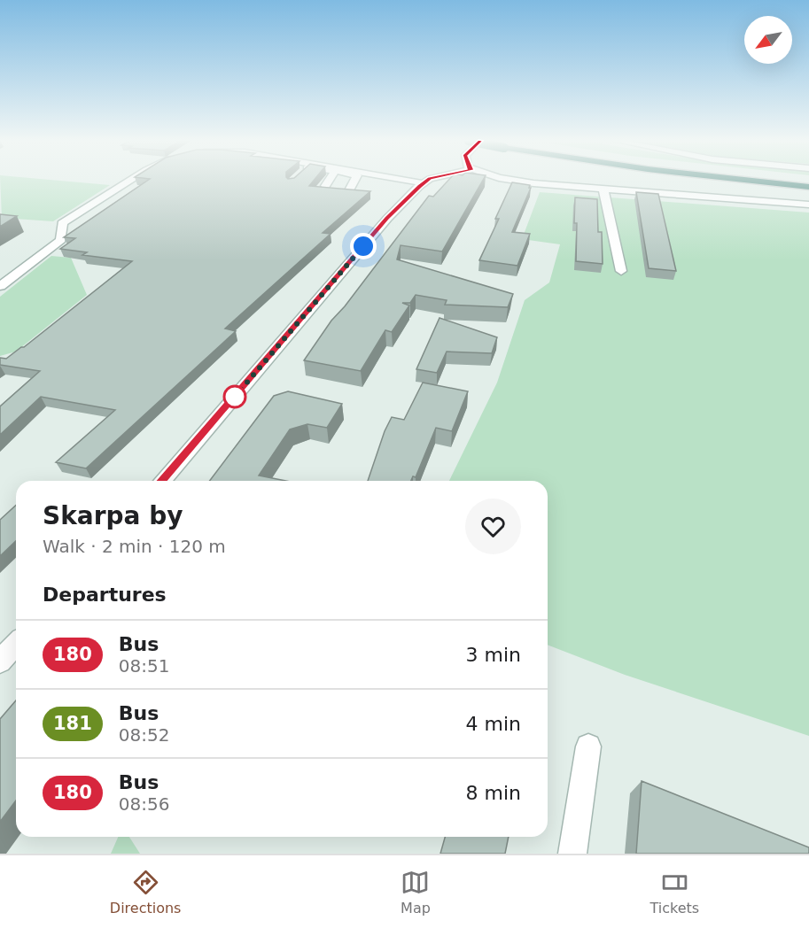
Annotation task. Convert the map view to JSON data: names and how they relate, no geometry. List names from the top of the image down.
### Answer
{
  "lines": ["bus line 180"],
  "north": "bottom left",
  "page": {
    "heading": [
      ["Skarpa by", "Walk · 2 min · 120 m"],
      "Departures"
    ],
    "list": [
      {
        "mark": "180",
        "name": "Bus",
        "note": "08:51",
        "value": "3 min"
      },
      {
        "mark": "181",
        "name": "Bus",
        "note": "08:52",
        "value": "4 min"
      },
      {
        "mark": "180",
        "name": "Bus",
        "note": "08:56",
        "value": "8 min"
      }
    ],
    "tabs": ["Directions", "Map", "Tickets"]
  }
}
